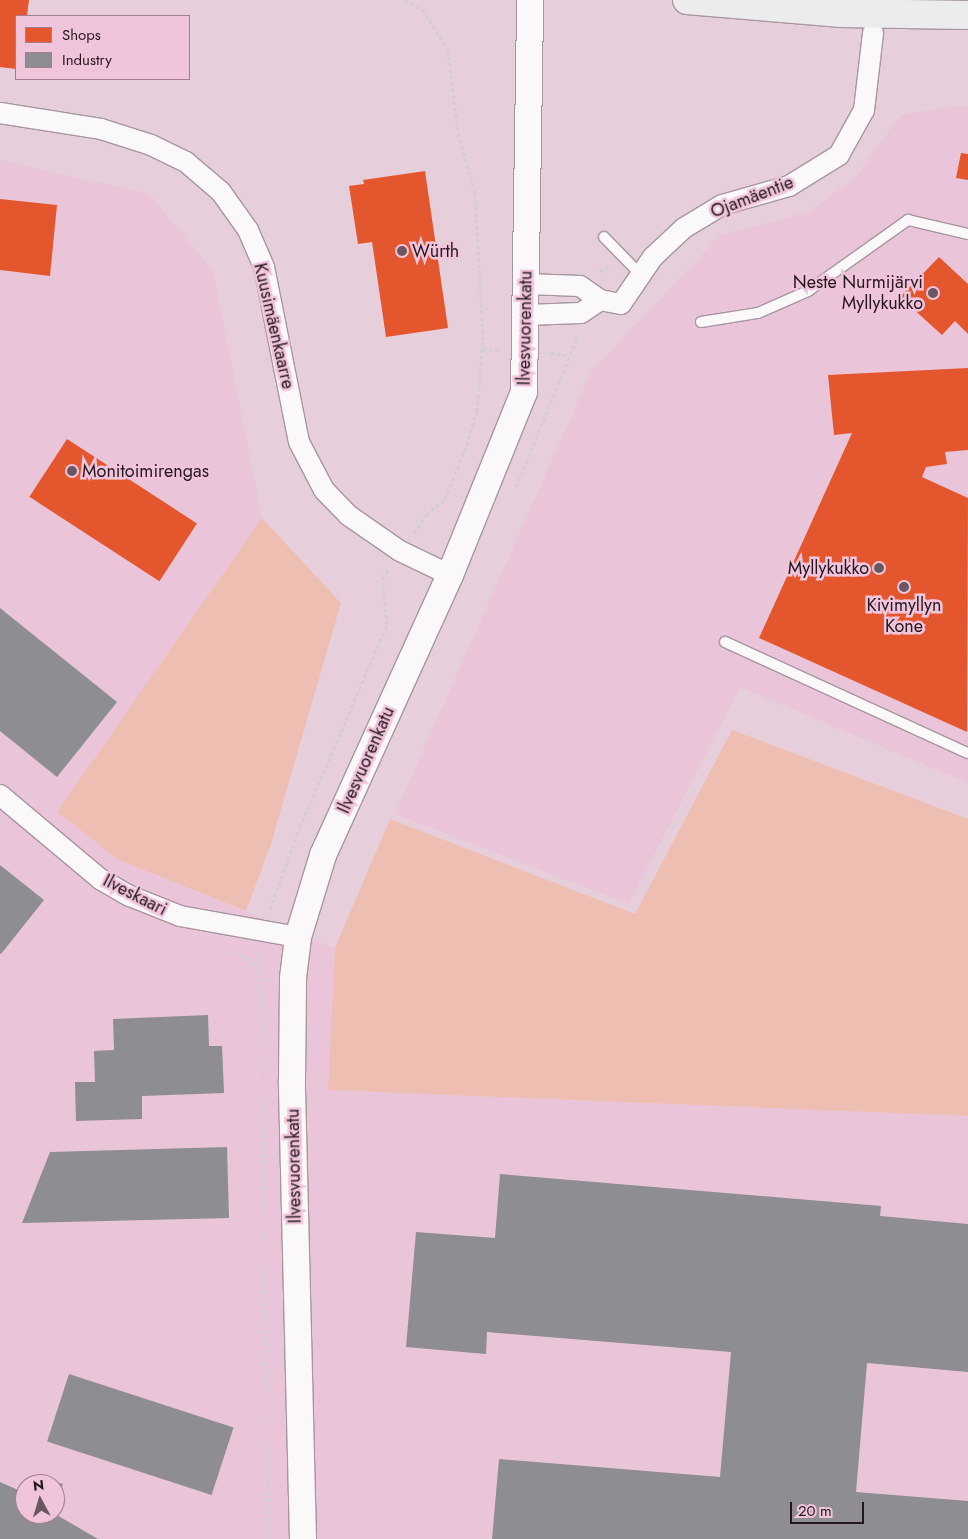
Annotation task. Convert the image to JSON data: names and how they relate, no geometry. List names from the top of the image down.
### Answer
{
  "streets": {
    "street": [
      "Ojamäentie",
      "Kuusimäenkaarre",
      "Ilvesvuorenkatu",
      "Ilveskaari"
    ]
  },
  "crossings": [
    ["Kuusimäenkaarre", "Ilvesvuorenkatu"],
    ["Ilvesvuorenkatu", "Ilveskaari"]
  ],
  "places": [
    "Würth",
    "Neste Nurmijärvi Myllykukko",
    "Monitoimirengas",
    "Myllykukko",
    "Kivimyllyn Kone"
  ],
  "legend": ["Shops", "Industry"],
  "scale_bar": "20 m",
  "north": "top"
}
